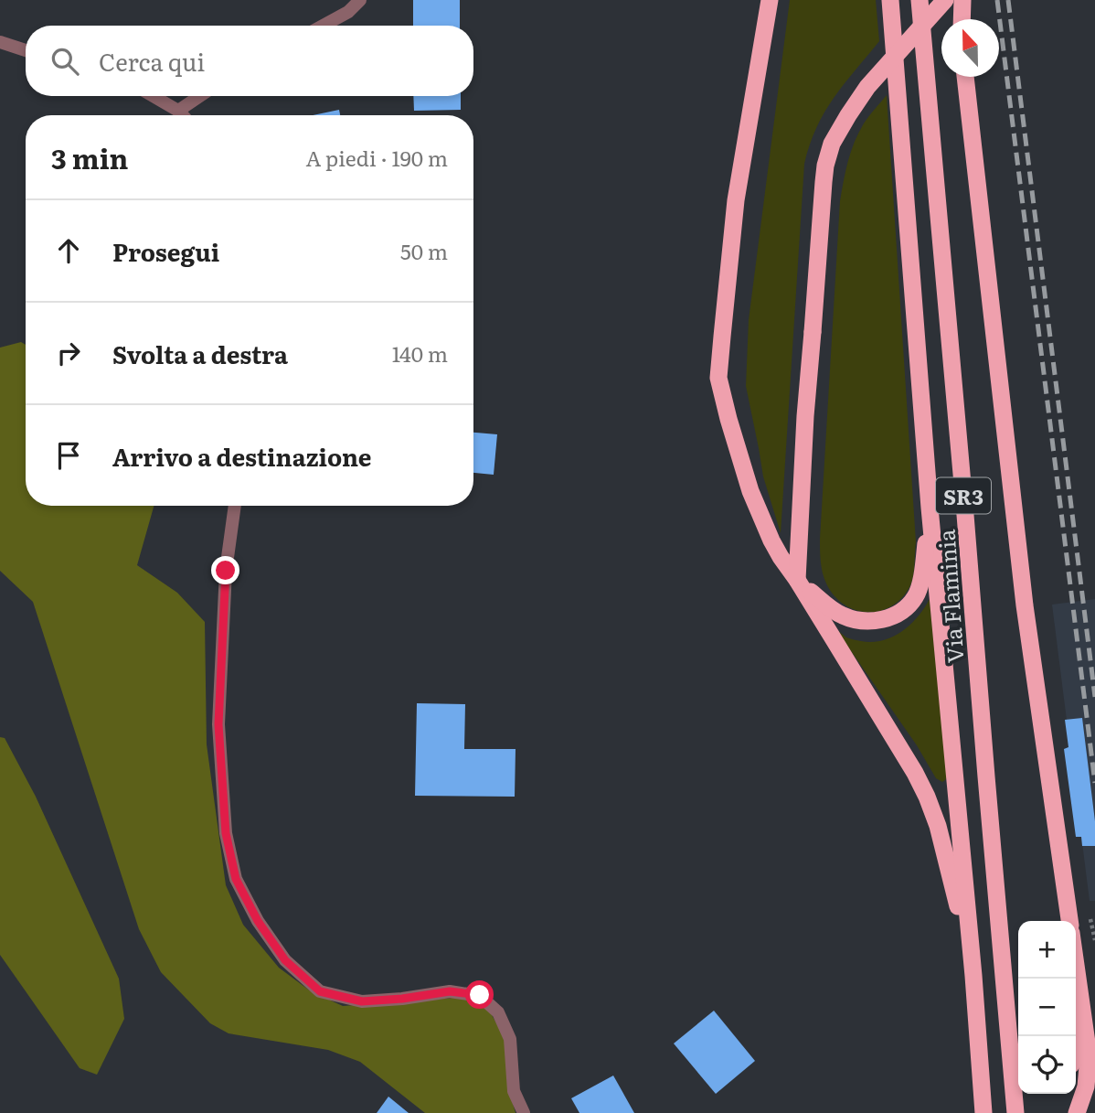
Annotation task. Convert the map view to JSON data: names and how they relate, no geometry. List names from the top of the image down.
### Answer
{
  "streets": {
    "highway": ["SR3", "Via Flaminia"]
  },
  "north": "top",
  "page": {
    "search": "Cerca qui",
    "heading": ["3 min", "A piedi · 190 m"],
    "list": [
      ["Prosegui", "50 m"],
      ["Svolta a destra", "140 m"],
      "Arrivo a destinazione"
    ],
    "map_buttons": ["+", "−"]
  }
}
